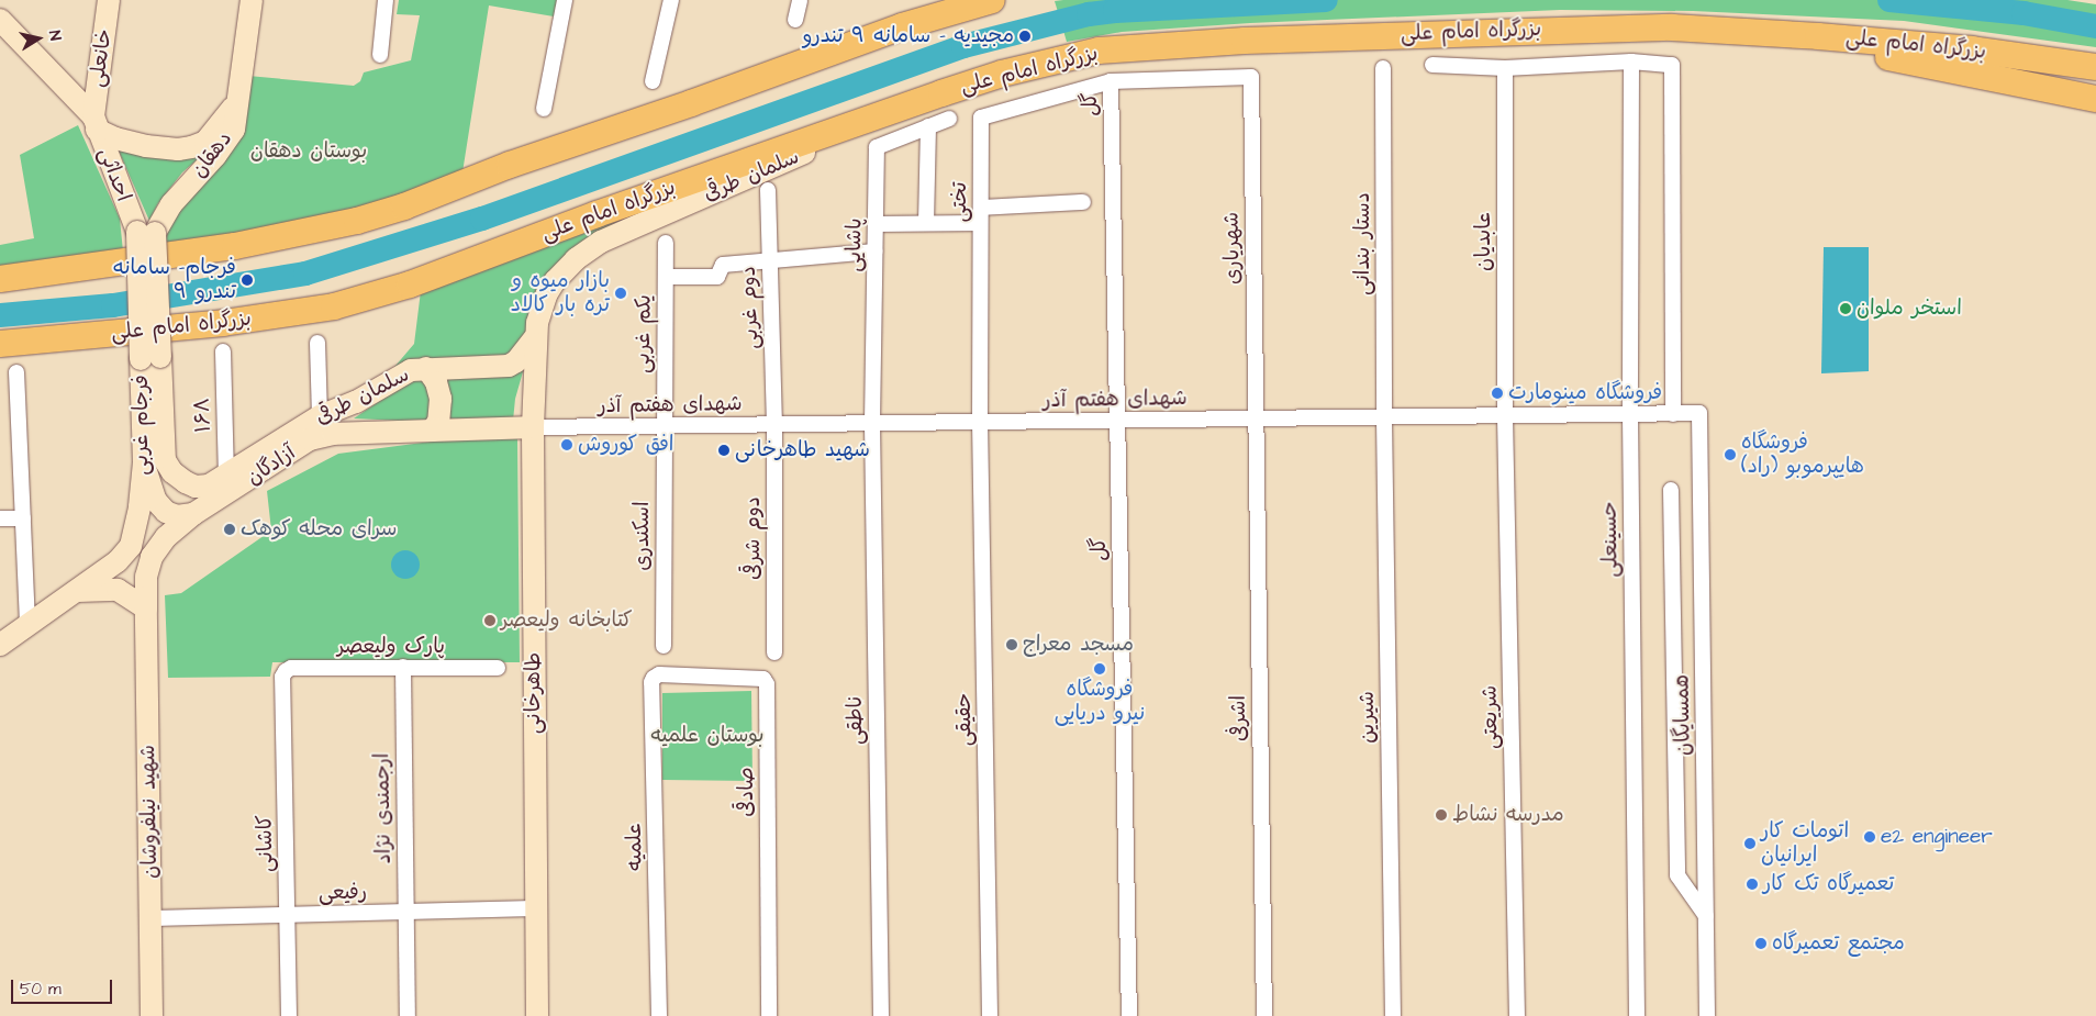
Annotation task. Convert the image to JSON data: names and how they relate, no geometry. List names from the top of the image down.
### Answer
{
  "streets": {
    "highway": ["بزرگراه امام علی"],
    "main road": [
      "خانعلی",
      "دهقان",
      "احداثی",
      "سلمان طرقی",
      "فرجام غربی",
      "آزادگان",
      "طاهرخانی",
      "شهید نیلفروشان"
    ],
    "street": [
      "گل",
      "تختی",
      "عابدیان",
      "دستار بندانی",
      "پاشایی",
      "شهریاری",
      "دوم غربی",
      "یکم غربی",
      "شهدای هفتم آذر",
      "۱۶۸",
      "اسکندری",
      "دوم شرقی",
      "حسینعلی",
      "پارک ولیعصر",
      "همسایگان",
      "شیرین",
      "شریعتی",
      "اشرفی",
      "حقیقی",
      "ناطقی",
      "صادقی",
      "ارجمندی نژاد",
      "کاشانی",
      "علمیه",
      "رفیعی"
    ]
  },
  "crossings": [
    ["بزرگراه امام علی", "سلمان طرقی"],
    ["خانعلی", "احداثی"],
    ["گل", "تختی"],
    ["گل", "شهریاری"],
    ["گل", "شهدای هفتم آذر"],
    ["دهقان", "احداثی"],
    ["دهقان", "فرجام غربی"],
    ["احداثی", "فرجام غربی"],
    ["سلمان طرقی", "۱۶۸"],
    ["سلمان طرقی", "فرجام غربی"],
    ["سلمان طرقی", "طاهرخانی"],
    ["تختی", "شهریاری"],
    ["تختی", "شهدای هفتم آذر"],
    ["تختی", "حقیقی"],
    ["عابدیان", "شهدای هفتم آذر"],
    ["عابدیان", "شریعتی"],
    ["دستار بندانی", "شهدای هفتم آذر"],
    ["دستار بندانی", "شیرین"],
    ["پاشایی", "شهدای هفتم آذر"],
    ["پاشایی", "ناطقی"],
    ["شهریاری", "شهدای هفتم آذر"],
    ["شهریاری", "اشرفی"],
    ["دوم غربی", "شهدای هفتم آذر"],
    ["دوم غربی", "دوم شرقی"],
    ["یکم غربی", "شهدای هفتم آذر"],
    ["یکم غربی", "اسکندری"],
    ["شهدای هفتم آذر", "آزادگان"],
    ["شهدای هفتم آذر", "اسکندری"],
    ["شهدای هفتم آذر", "دوم شرقی"],
    ["شهدای هفتم آذر", "حسینعلی"],
    ["شهدای هفتم آذر", "طاهرخانی"],
    ["شهدای هفتم آذر", "همسایگان"],
    ["شهدای هفتم آذر", "شیرین"],
    ["شهدای هفتم آذر", "شریعتی"],
    ["شهدای هفتم آذر", "اشرفی"],
    ["شهدای هفتم آذر", "حقیقی"],
    ["شهدای هفتم آذر", "ناطقی"],
    ["آزادگان", "طاهرخانی"],
    ["آزادگان", "شهید نیلفروشان"],
    ["پارک ولیعصر", "ارجمندی نژاد"],
    ["پارک ولیعصر", "کاشانی"],
    ["طاهرخانی", "رفیعی"],
    ["صادقی", "علمیه"],
    ["ارجمندی نژاد", "رفیعی"],
    ["شهید نیلفروشان", "رفیعی"],
    ["کاشانی", "رفیعی"]
  ],
  "parks": ["بوستان دهقان", "بوستان علمیه"],
  "places": [
    "مجیدیه - سامانه ۹ تندرو",
    "فرجام- سامانه ۹ تندرو",
    "بازار میوه و تره بار کالاد",
    "استخر ملوان",
    "فروشگاه مینومارت",
    "افق کوروش",
    "شهید طاهرخانی",
    "فروشگاه هایپرموبو (راد)",
    "سرای محله کوهک",
    "کتابخانه ولیعصر",
    "مسجد معراج",
    "فروشگاه نیرو دریایی",
    "مدرسه نشاط",
    "e2 engineer",
    "اتومات کار ایرانیان",
    "تعمیرگاه تک کار",
    "مجتمع تعمیرگاه"
  ],
  "scale_bar": "50 m",
  "north": "right"
}
